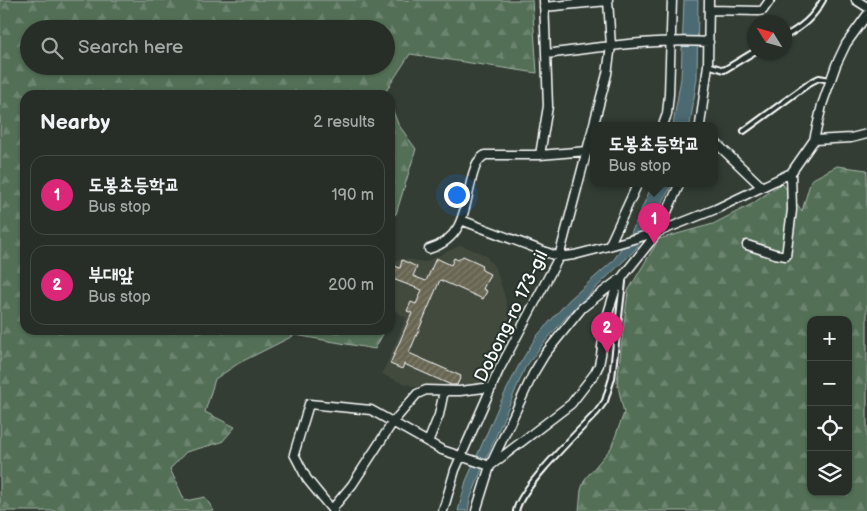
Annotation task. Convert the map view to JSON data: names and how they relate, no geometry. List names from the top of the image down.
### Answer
{
  "streets": {
    "street": ["Dobong-ro 173-gil"]
  },
  "north": "top left",
  "page": {
    "search": "Search here",
    "heading": ["Nearby", "2 results"],
    "popup": ["도봉초등학교", "Bus stop"],
    "list": [
      {
        "mark": "1",
        "name": "도봉초등학교",
        "note": "Bus stop",
        "value": "190 m"
      },
      {
        "mark": "2",
        "name": "부대앞",
        "note": "Bus stop",
        "value": "200 m"
      }
    ],
    "pins": ["1", "2"],
    "map_buttons": ["+", "−"]
  }
}
